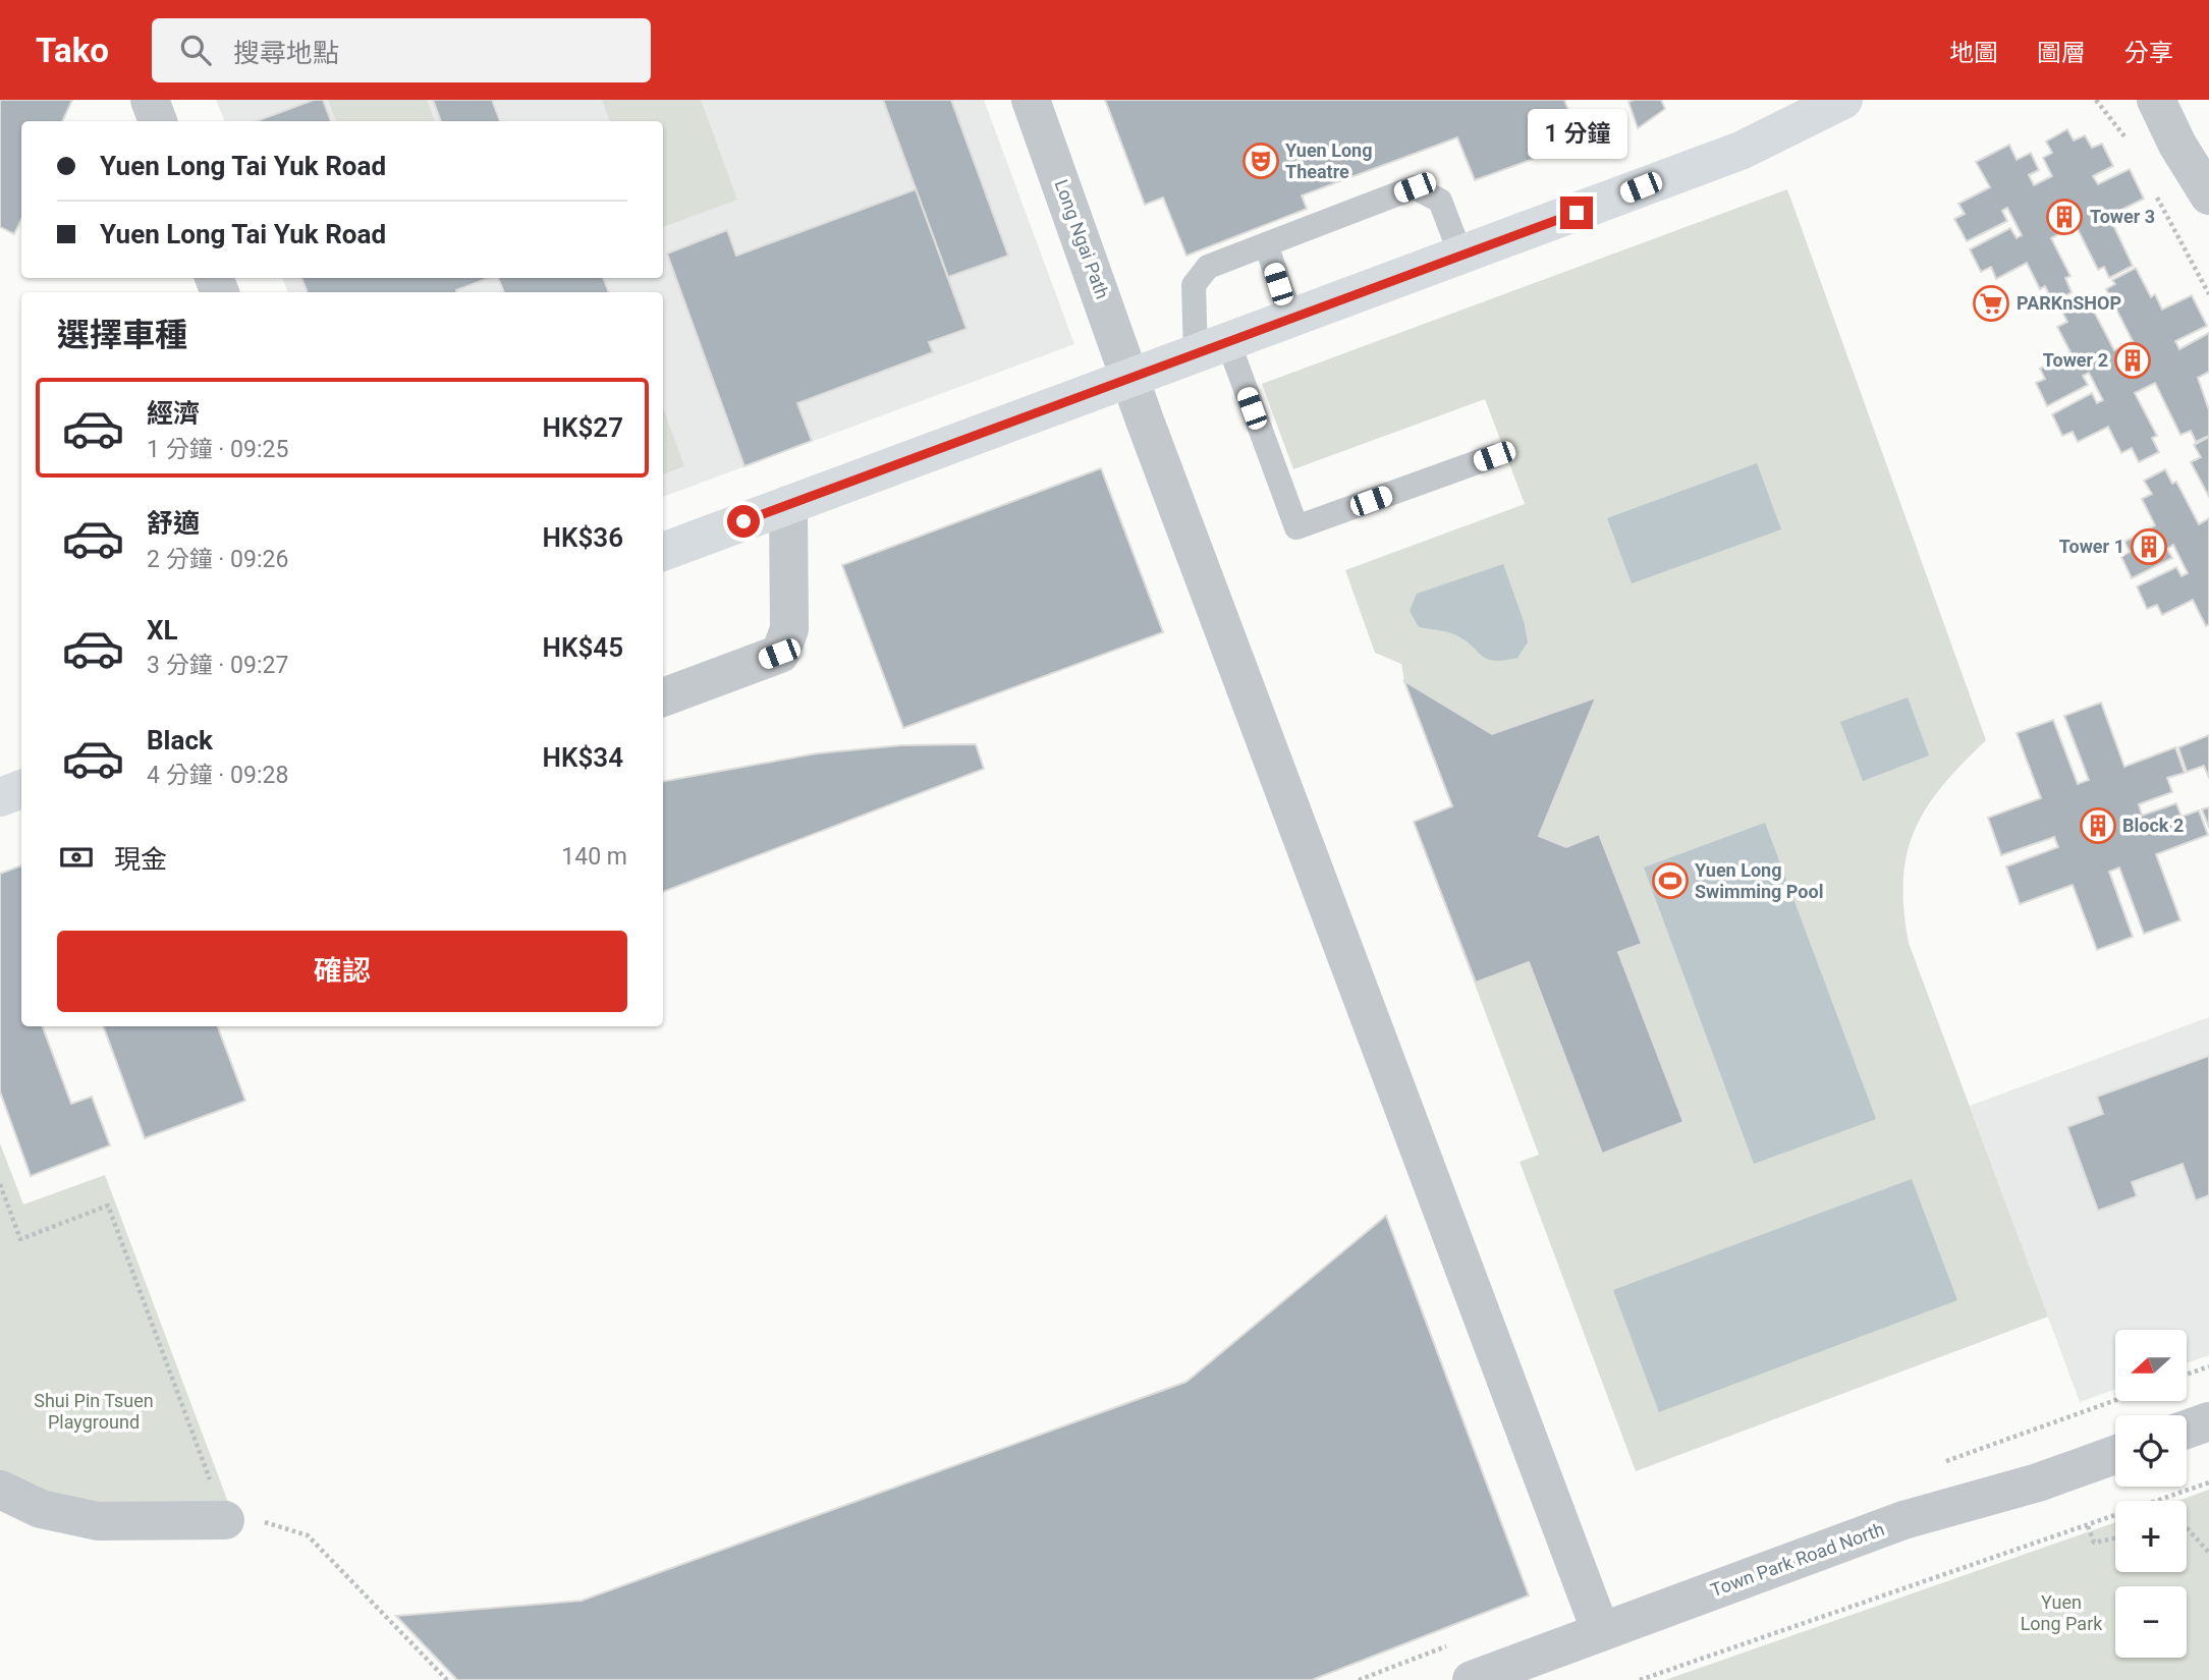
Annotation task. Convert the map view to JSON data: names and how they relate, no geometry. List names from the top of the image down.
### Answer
{
  "streets": {
    "street": ["Long Ngai Path", "Town Park Road North"]
  },
  "crossings": [
    ["Long Ngai Path", "Town Park Road North"]
  ],
  "parks": ["Shui Pin Tsuen Playground", "Yuen Long Park"],
  "places": {
    "theatre": ["Yuen Long Theatre"],
    "building": [
      "Tower 3",
      "Tower 2",
      "Tower 1",
      "Block 2"
    ],
    "supermarket": ["PARKnSHOP"],
    "sports": ["Yuen Long Swimming Pool"]
  },
  "north": "left",
  "page": {
    "header": "Tako",
    "search": "搜尋地點",
    "nav": ["地圖", "圖層", "分享"],
    "bubble": "1 分鐘",
    "banner": ["Yuen Long Tai Yuk Road", "Yuen Long Tai Yuk Road"],
    "heading": "選擇車種",
    "list": [
      {
        "name": "經濟",
        "note": "1 分鐘 · 09:25",
        "value": "HK$27"
      },
      {
        "name": "舒適",
        "note": "2 分鐘 · 09:26",
        "value": "HK$36"
      },
      {
        "name": "XL",
        "note": "3 分鐘 · 09:27",
        "value": "HK$45"
      },
      {
        "name": "Black",
        "note": "4 分鐘 · 09:28",
        "value": "HK$34"
      }
    ],
    "pay": ["現金", "140 m"],
    "buttons": "確認",
    "map_buttons": ["+", "−"]
  }
}
